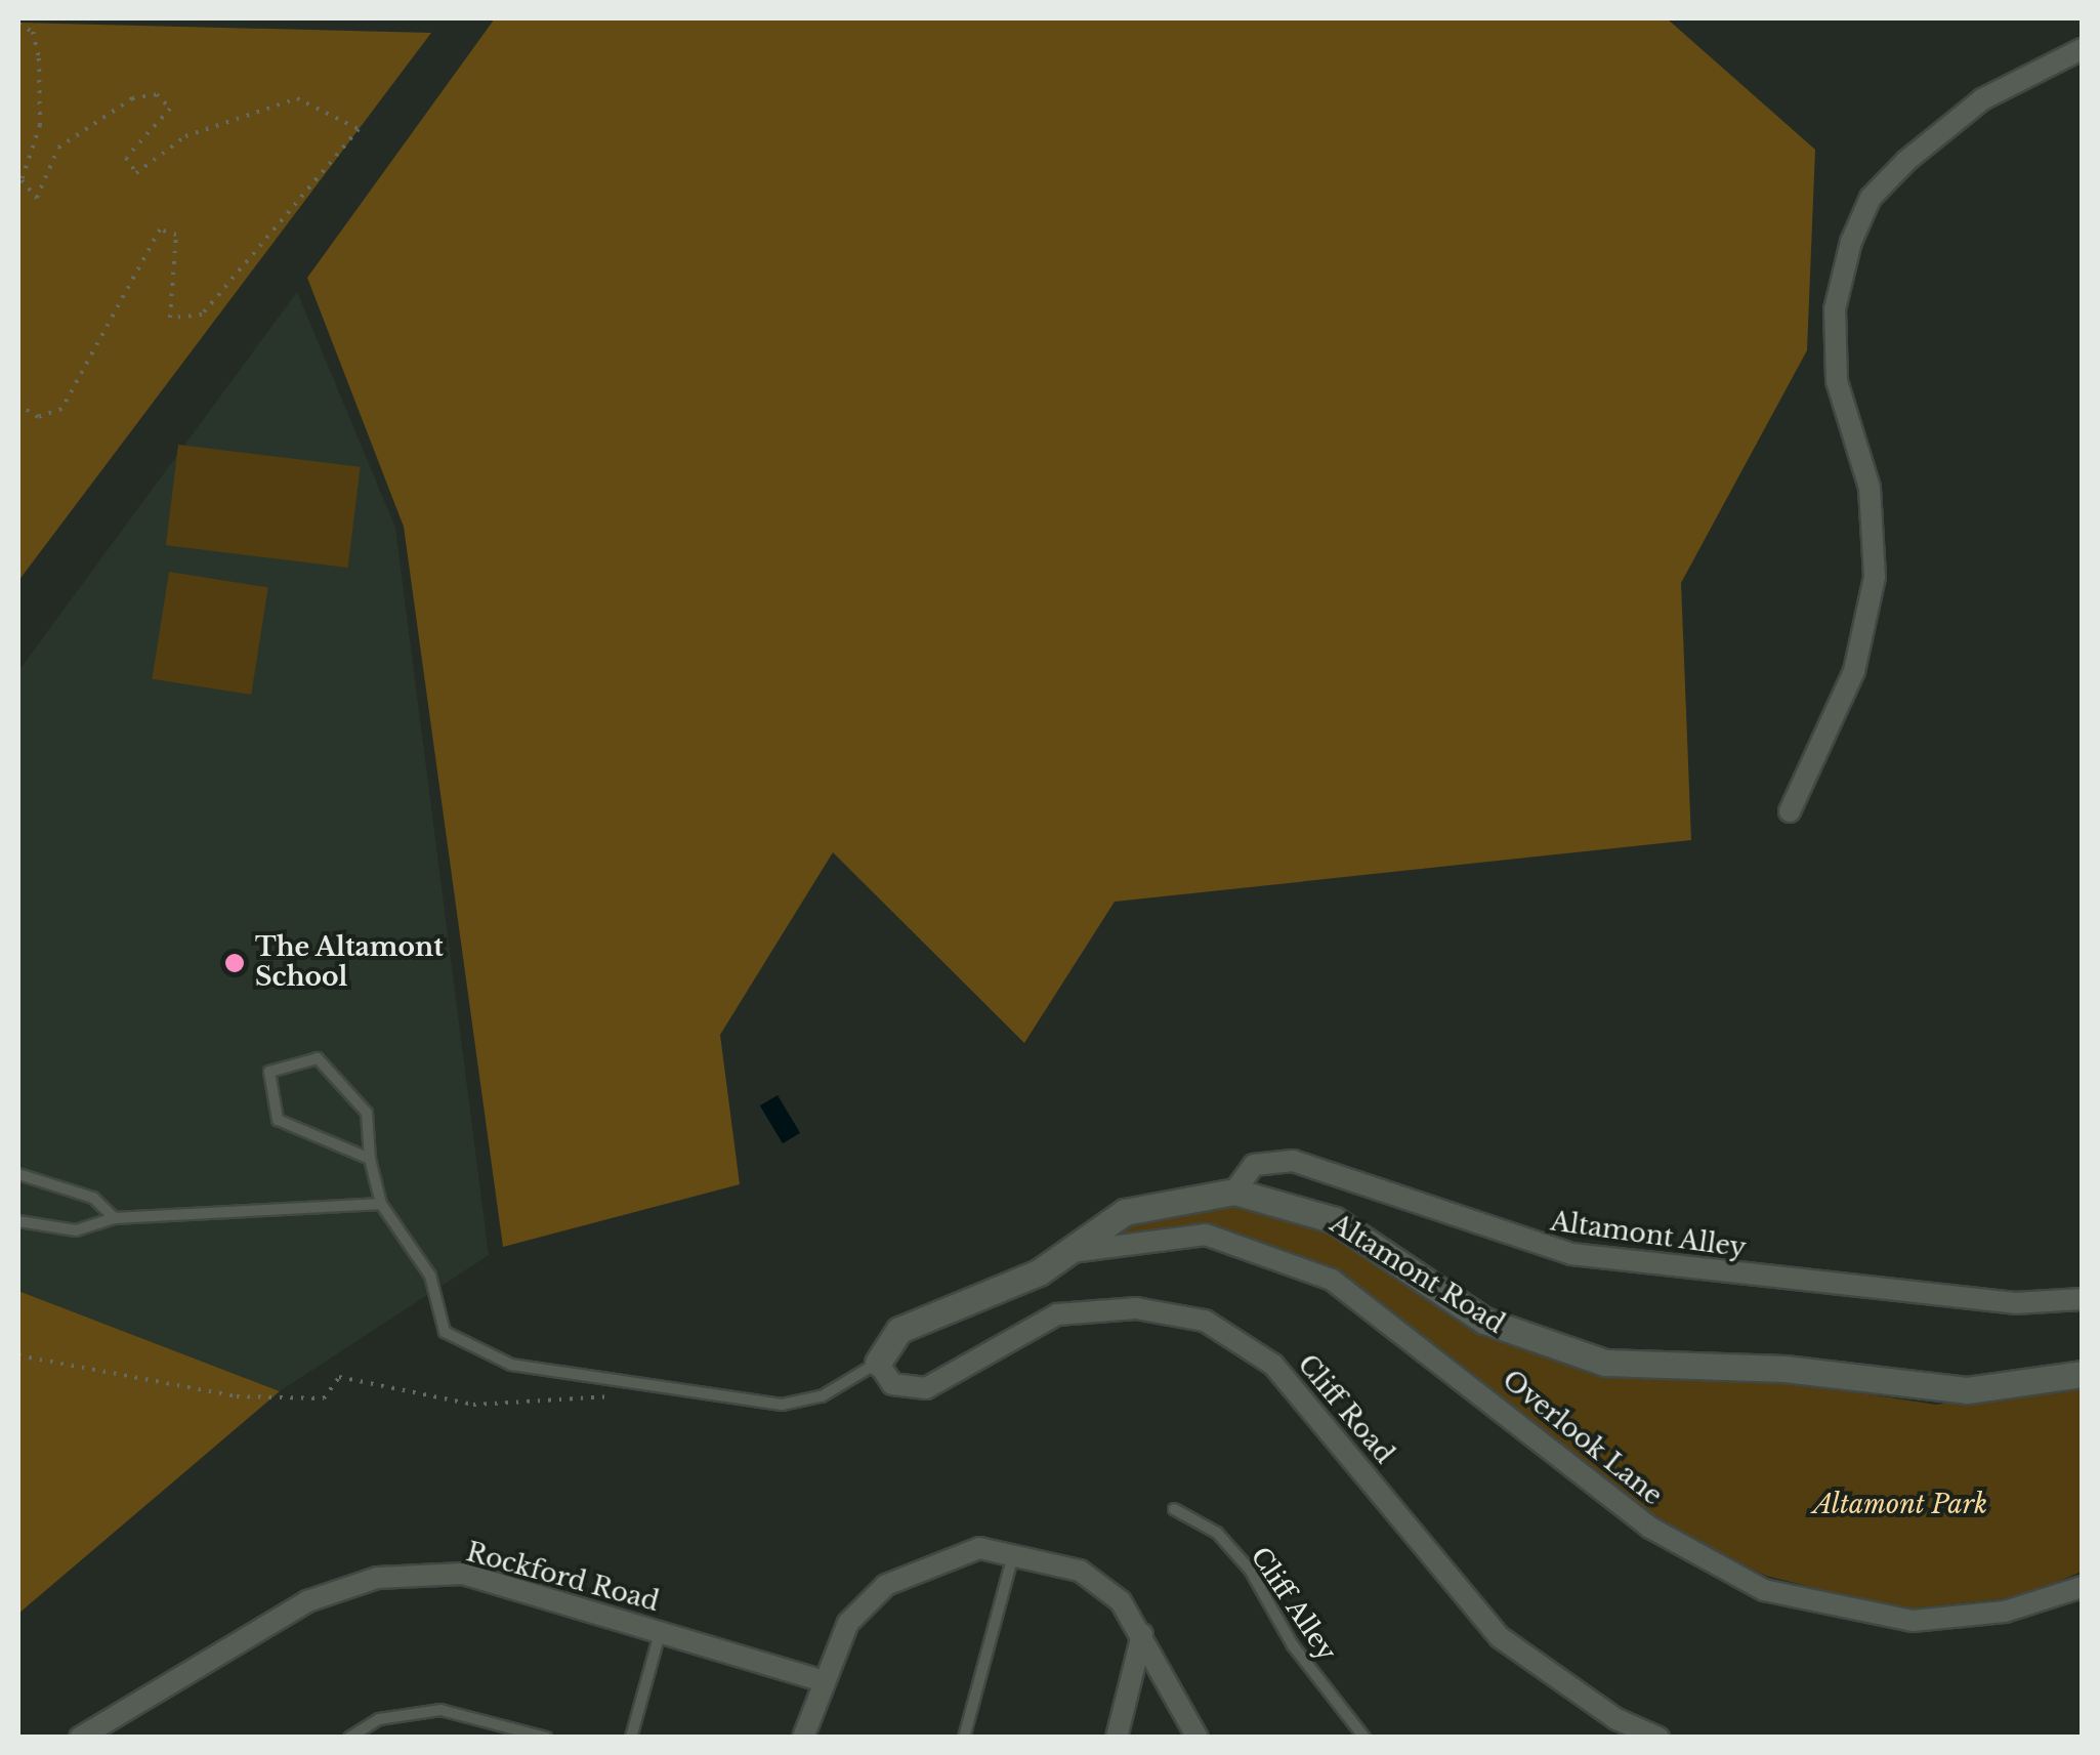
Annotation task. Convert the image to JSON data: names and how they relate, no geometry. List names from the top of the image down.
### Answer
{
  "streets": {
    "street": [
      "Altamont Alley",
      "Altamont Road",
      "Cliff Road",
      "Overlook Lane",
      "Rockford Road"
    ],
    "lane": ["Cliff Alley"]
  },
  "crossings": [
    ["Altamont Alley", "Altamont Road"],
    ["Altamont Road", "Cliff Road"],
    ["Altamont Road", "Overlook Lane"]
  ],
  "parks": ["Altamont Park"],
  "places": ["The Altamont School"]
}
